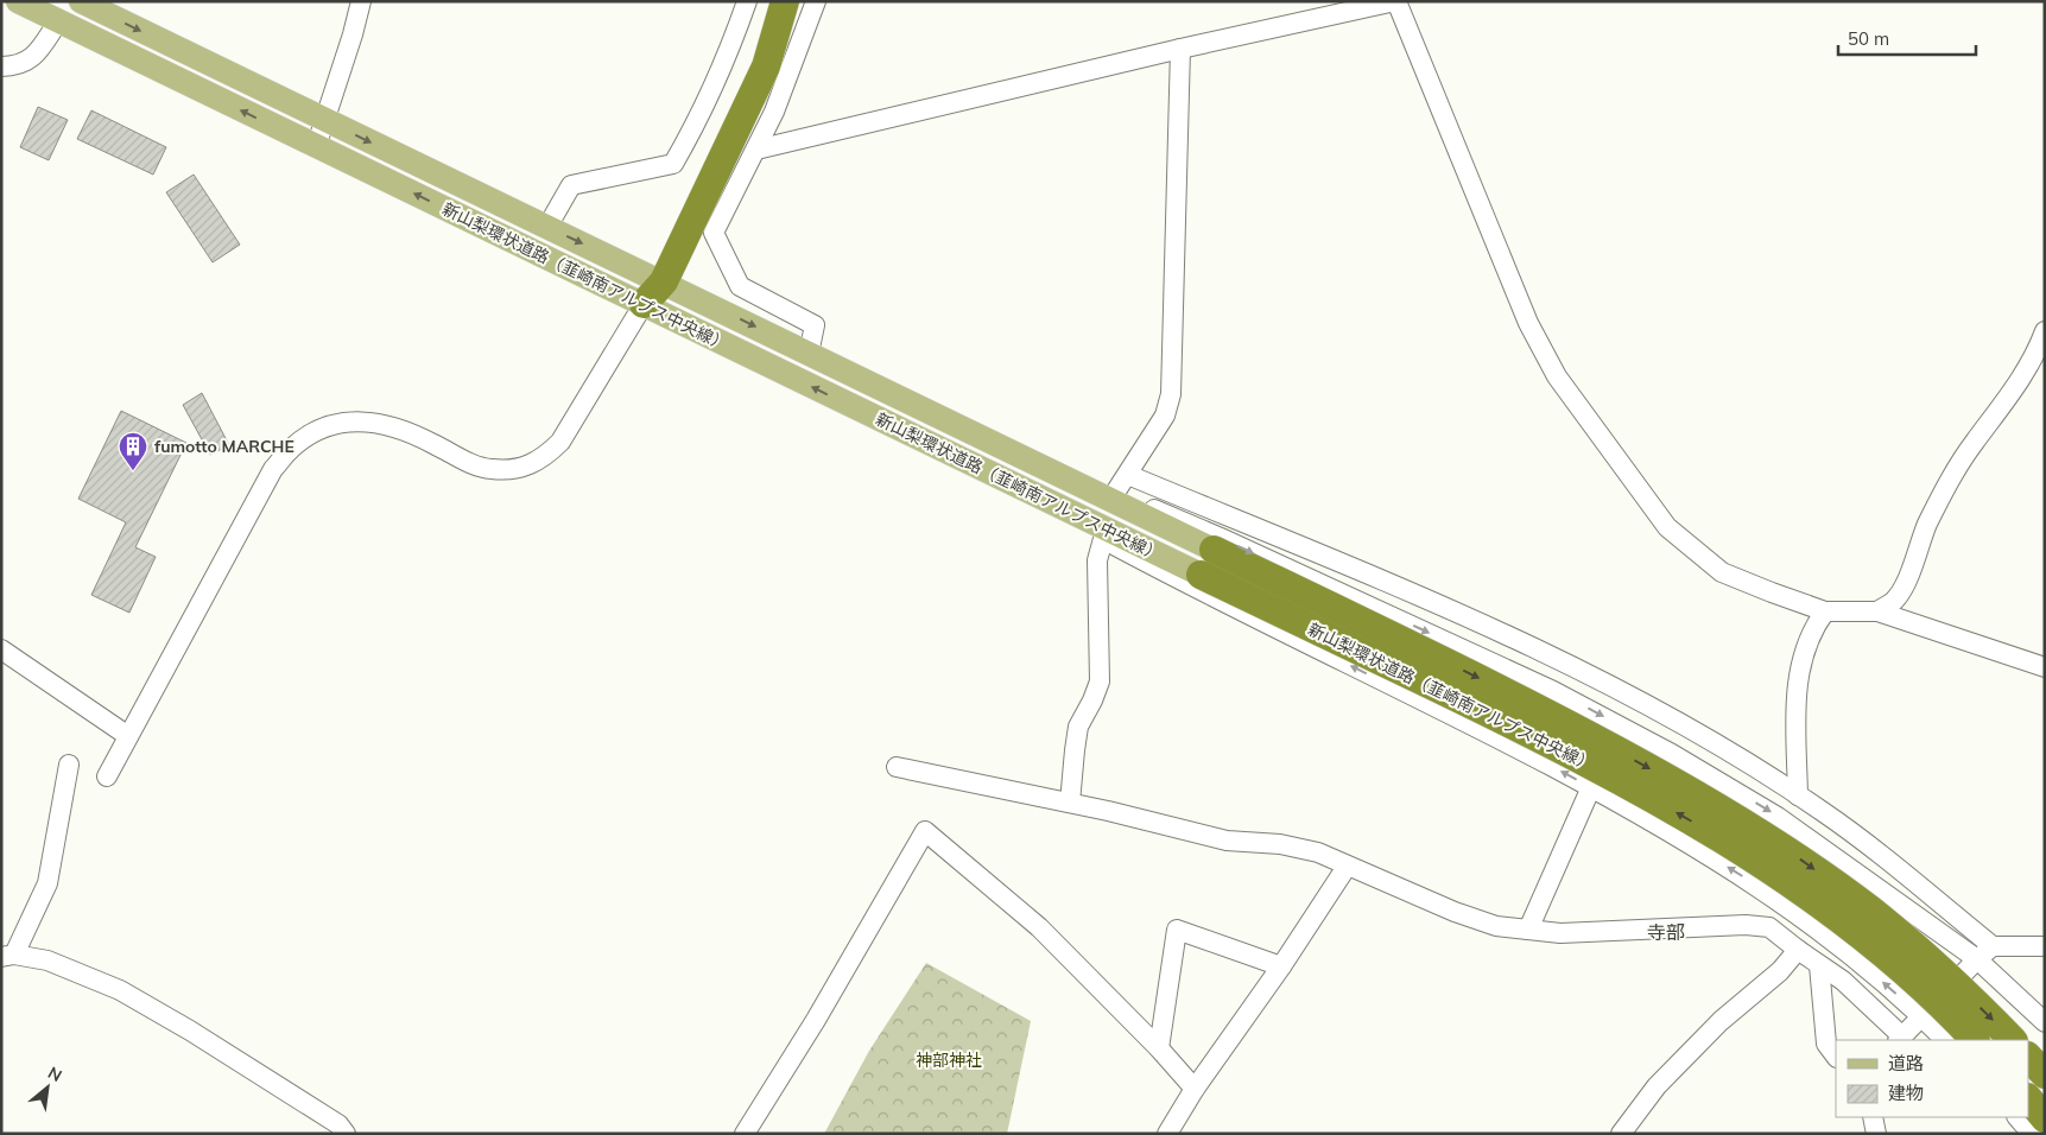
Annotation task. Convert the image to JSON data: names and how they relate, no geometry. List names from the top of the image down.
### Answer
{
  "streets": {
    "highway": ["新山梨環状道路（韮崎南アルプス中央線）"]
  },
  "districts": ["寺部"],
  "parks": ["神部神社"],
  "places": {
    "building": ["fumotto MARCHE"]
  },
  "legend": ["道路", "建物"],
  "scale_bar": "50 m",
  "north": "top right"
}
